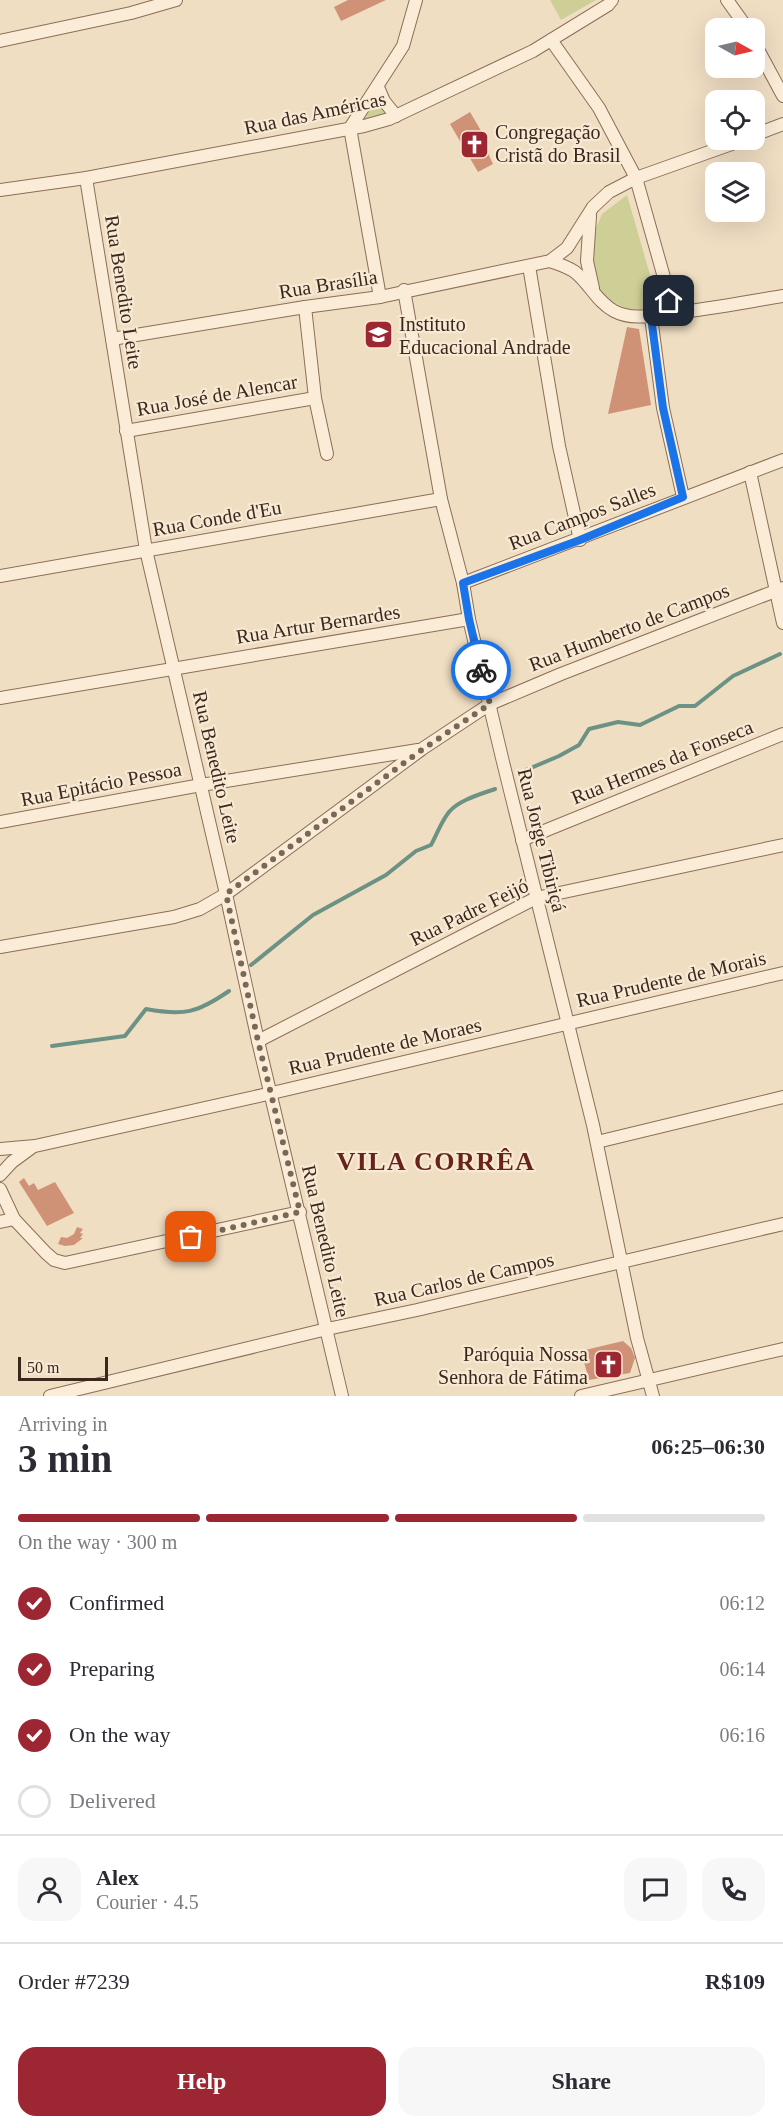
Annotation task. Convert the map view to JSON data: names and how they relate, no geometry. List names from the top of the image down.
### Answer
{
  "streets": {
    "street": [
      "Rua das Américas",
      "Rua Brasília",
      "Rua Benedito Leite",
      "Rua José de Alencar",
      "Rua Campos Salles",
      "Rua Conde d'Eu",
      "Rua Artur Bernardes",
      "Rua Humberto de Campos",
      "Rua Hermes da Fonseca",
      "Rua Epitácio Pessoa",
      "Rua Jorge Tibiriçá",
      "Rua Padre Feijó",
      "Rua Prudente de Morais",
      "Rua Prudente de Moraes",
      "Rua Carlos de Campos"
    ]
  },
  "crossings": [
    ["Rua das Américas", "Rua Benedito Leite"],
    ["Rua Brasília", "Rua Benedito Leite"],
    ["Rua Brasília", "Rua Jorge Tibiriçá"],
    ["Rua Benedito Leite", "Rua José de Alencar"],
    ["Rua Benedito Leite", "Rua Conde d'Eu"],
    ["Rua Benedito Leite", "Rua Artur Bernardes"],
    ["Rua Benedito Leite", "Rua Humberto de Campos"],
    ["Rua Benedito Leite", "Rua Epitácio Pessoa"],
    ["Rua Benedito Leite", "Rua Padre Feijó"],
    ["Rua Benedito Leite", "Rua Prudente de Moraes"],
    ["Rua Benedito Leite", "Rua Carlos de Campos"],
    ["Rua Campos Salles", "Rua Jorge Tibiriçá"],
    ["Rua Conde d'Eu", "Rua Jorge Tibiriçá"],
    ["Rua Artur Bernardes", "Rua Jorge Tibiriçá"],
    ["Rua Humberto de Campos", "Rua Epitácio Pessoa"],
    ["Rua Humberto de Campos", "Rua Jorge Tibiriçá"],
    ["Rua Hermes da Fonseca", "Rua Jorge Tibiriçá"],
    ["Rua Jorge Tibiriçá", "Rua Padre Feijó"],
    ["Rua Jorge Tibiriçá", "Rua Prudente de Morais"],
    ["Rua Jorge Tibiriçá", "Rua Prudente de Moraes"],
    ["Rua Jorge Tibiriçá", "Rua Carlos de Campos"],
    ["Rua Prudente de Morais", "Rua Prudente de Moraes"]
  ],
  "districts": ["VILA CORRÊA"],
  "places": {
    "church": ["Congregação Cristã do Brasil", "Paróquia Nossa Senhora de Fátima"],
    "school or university": ["Instituto Educacional Andrade"]
  },
  "scale_bar": "50 m",
  "north": "right",
  "page": {
    "scale": "50 m",
    "heading": ["3 min", "Arriving in", "06:25–06:30"],
    "panel": [
      "Alex",
      "Courier · 4.5",
      "Order #7239",
      "R$109"
    ],
    "bar": "On the way · 300 m",
    "list": [
      ["Confirmed", "06:12"],
      ["Preparing", "06:14"],
      ["On the way", "06:16"],
      "Delivered"
    ],
    "buttons": ["Help", "Share"]
  }
}
